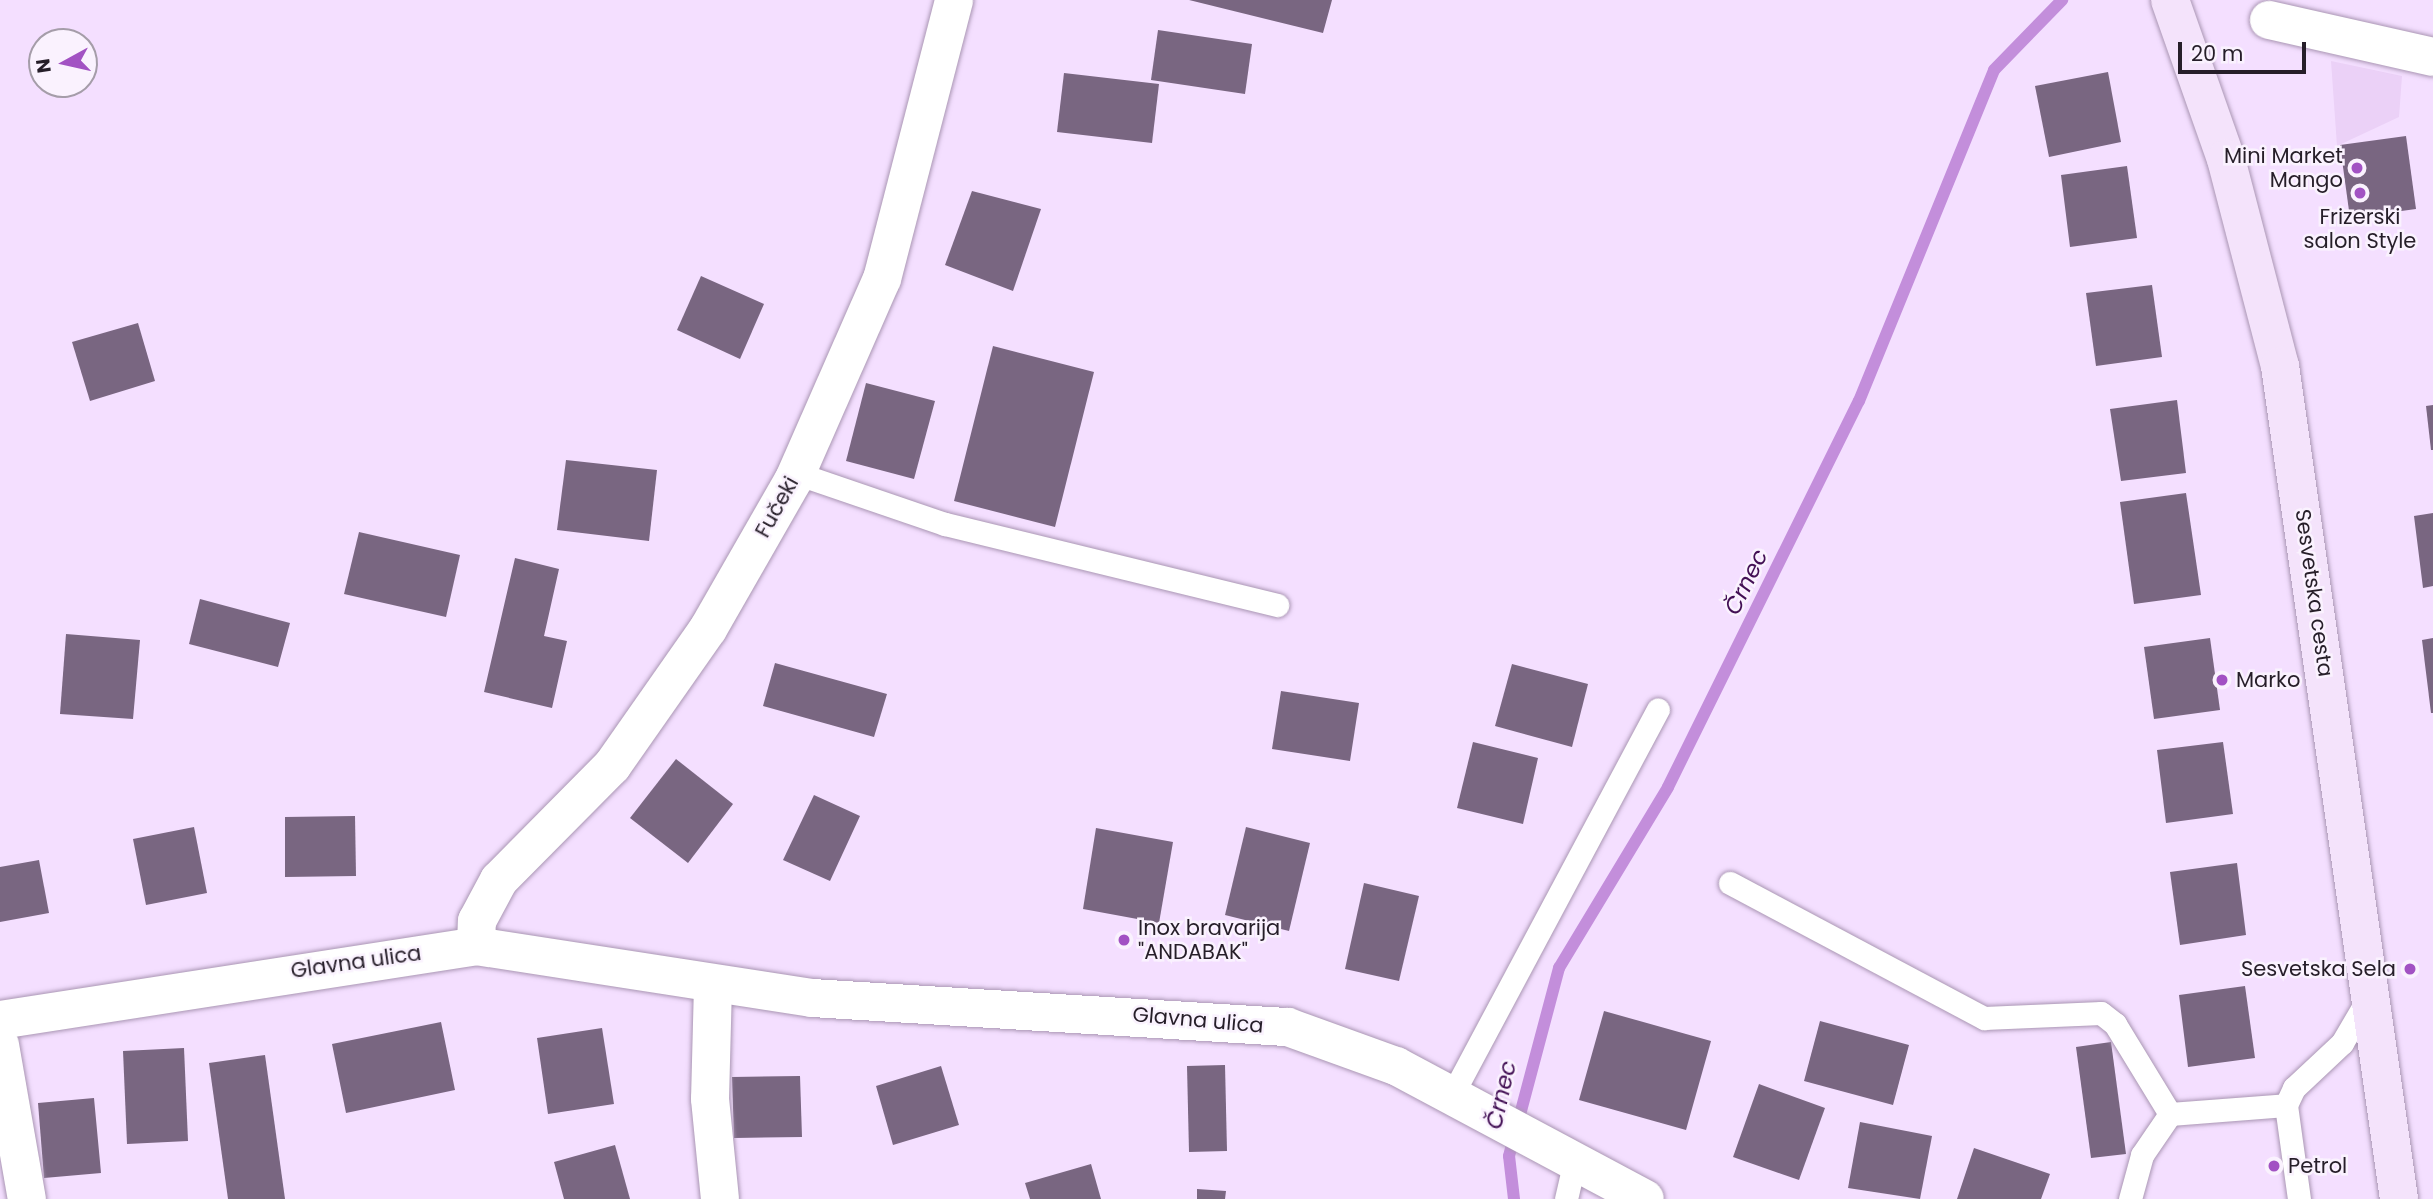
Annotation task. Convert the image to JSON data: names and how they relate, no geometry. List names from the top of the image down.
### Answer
{
  "streets": {
    "main road": ["Sesvetska cesta"],
    "street": ["Fučeki", "Glavna ulica"]
  },
  "crossings": [
    ["Fučeki", "Glavna ulica"]
  ],
  "water": ["Črnec"],
  "places": [
    "Mini Market Mango",
    "Frizerski salon Style",
    "Marko",
    "Inox bravarija \"ANDABAK\"",
    "Sesvetska Sela",
    "Petrol"
  ],
  "scale_bar": "20 m",
  "north": "left"
}
